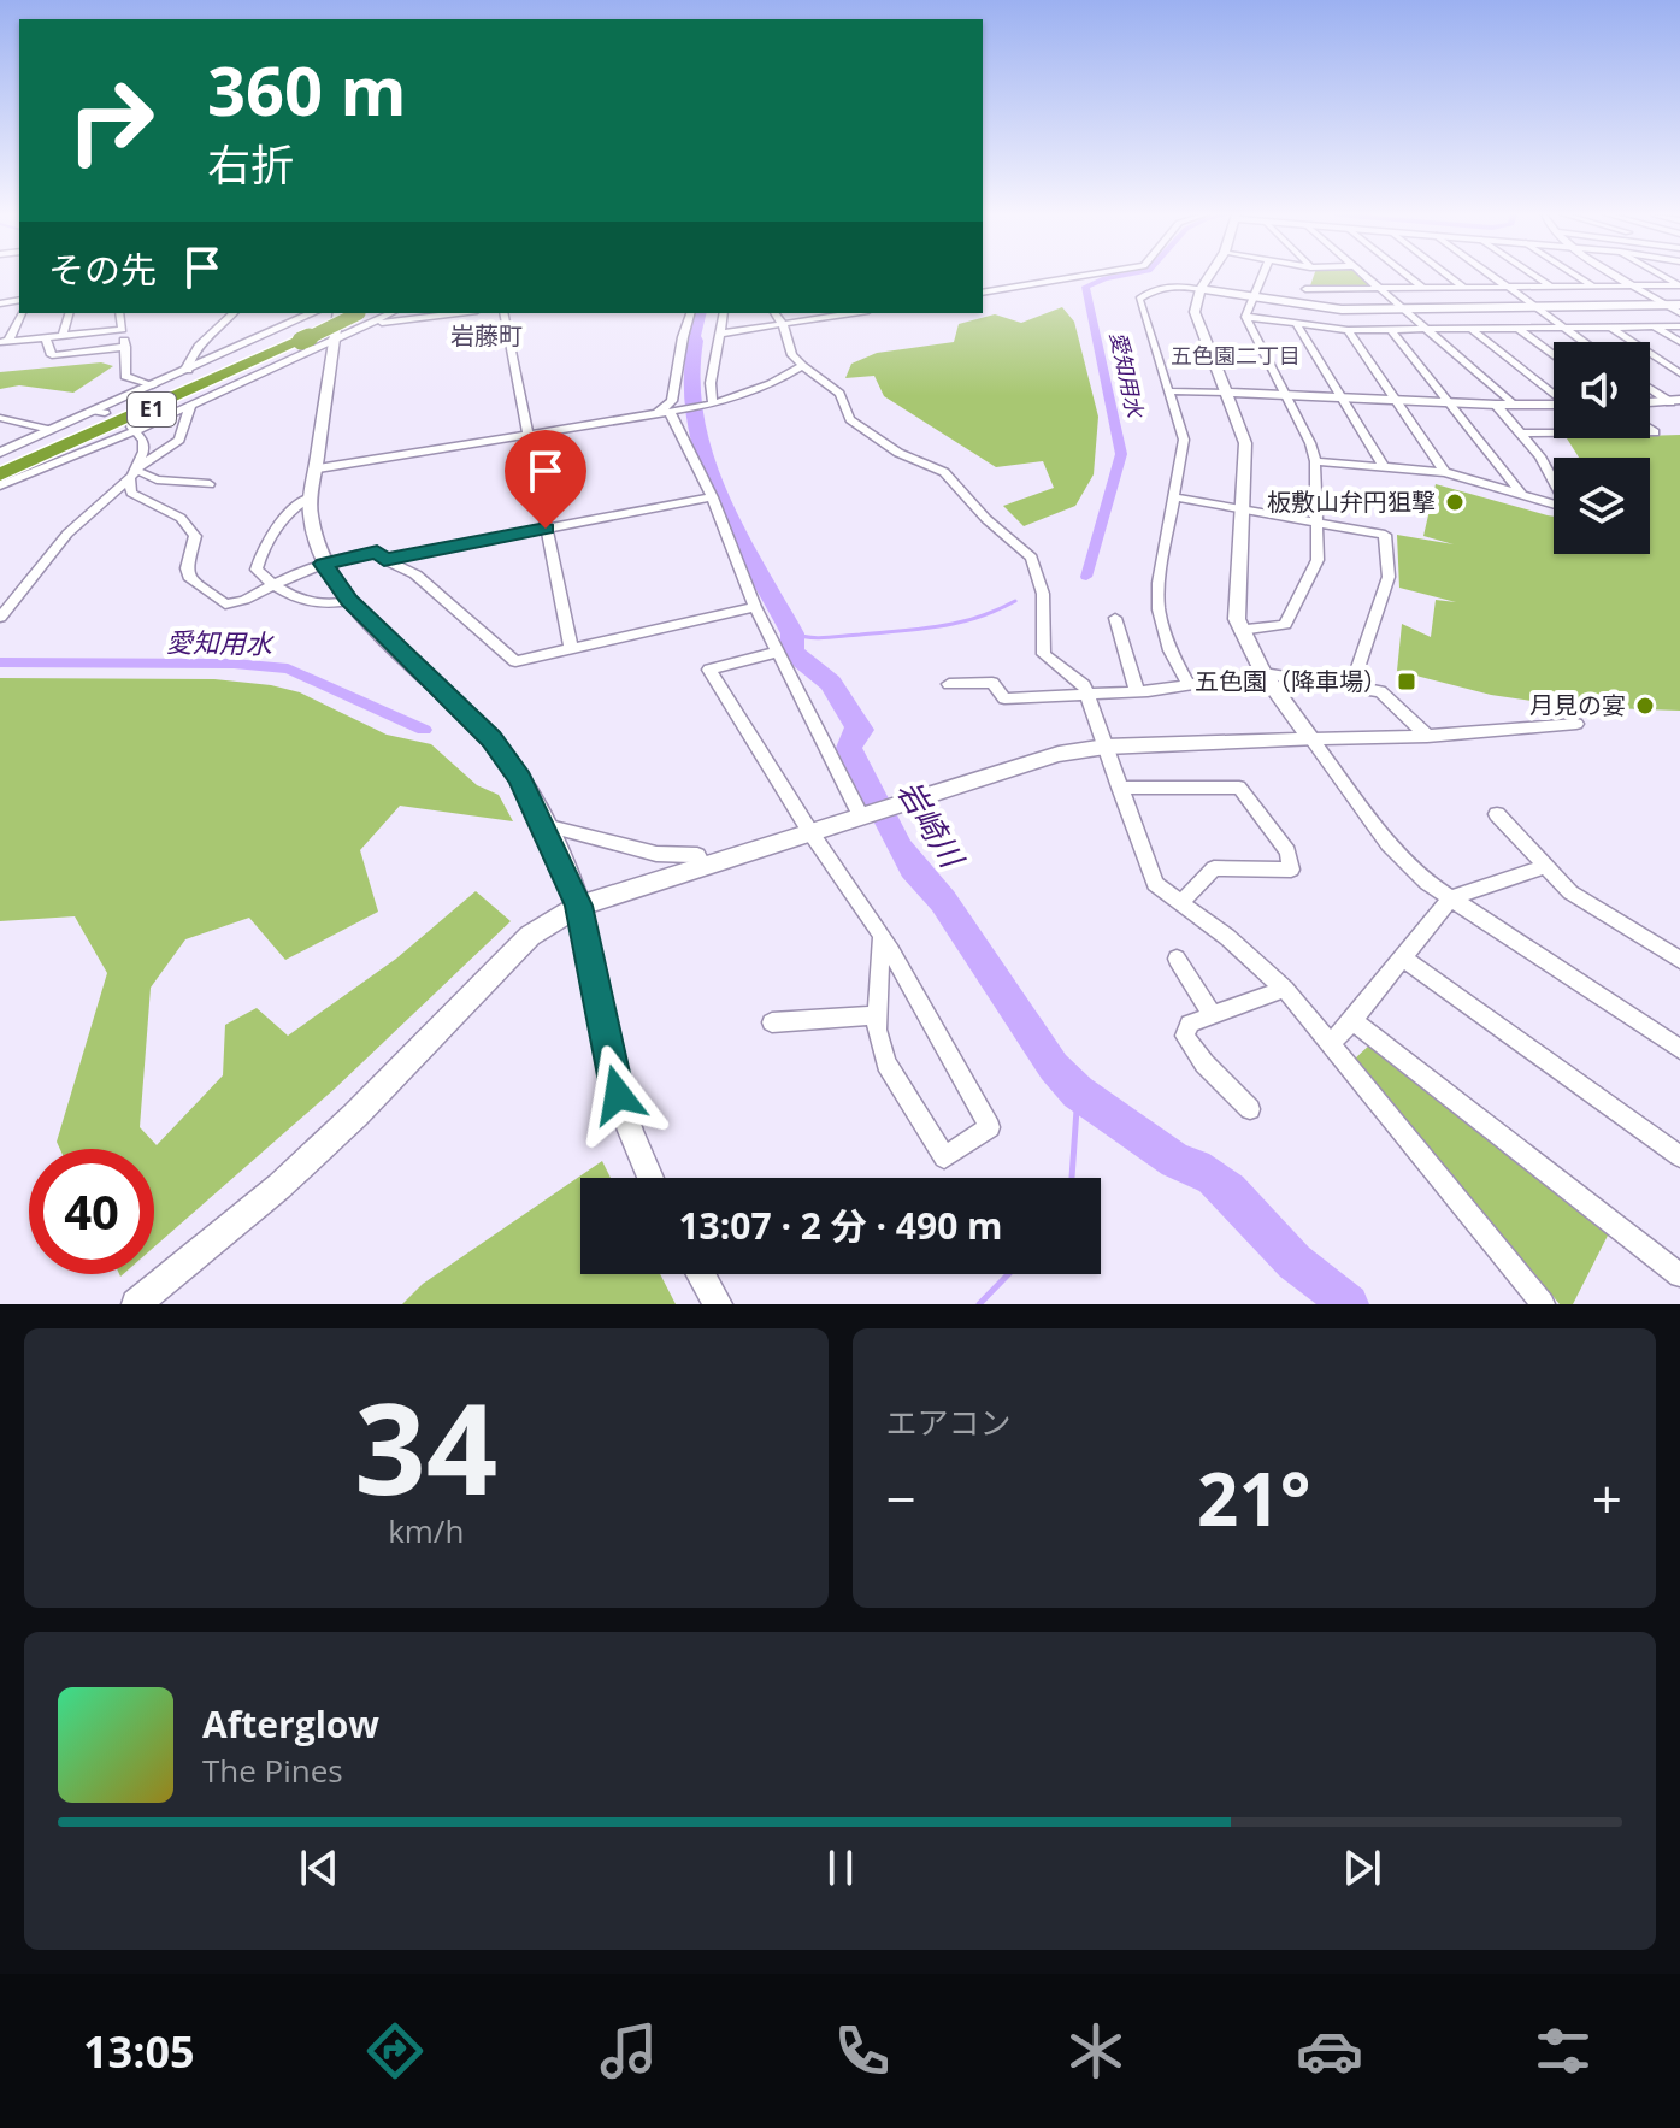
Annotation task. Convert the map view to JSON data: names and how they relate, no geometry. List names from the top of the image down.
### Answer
{
  "streets": {
    "highway": ["E1"]
  },
  "districts": ["岩藤町", "五色園二丁目"],
  "water": ["愛知用水", "岩崎川"],
  "places": {
    "other": ["板敷山弁円狙撃", "月見の宴"],
    "transit": ["五色園（降車場）"]
  },
  "page": {
    "turn": ["360 m", "右折"],
    "then": "その先",
    "limit": "40",
    "trip": "13:07 · 2 分 · 490 m",
    "tile": [
      ["34", "km/h"],
      "エアコン"
    ],
    "heat": ["−", "21°", "+"],
    "song": ["Afterglow", "The Pines"],
    "tabs": "13:05"
  }
}
